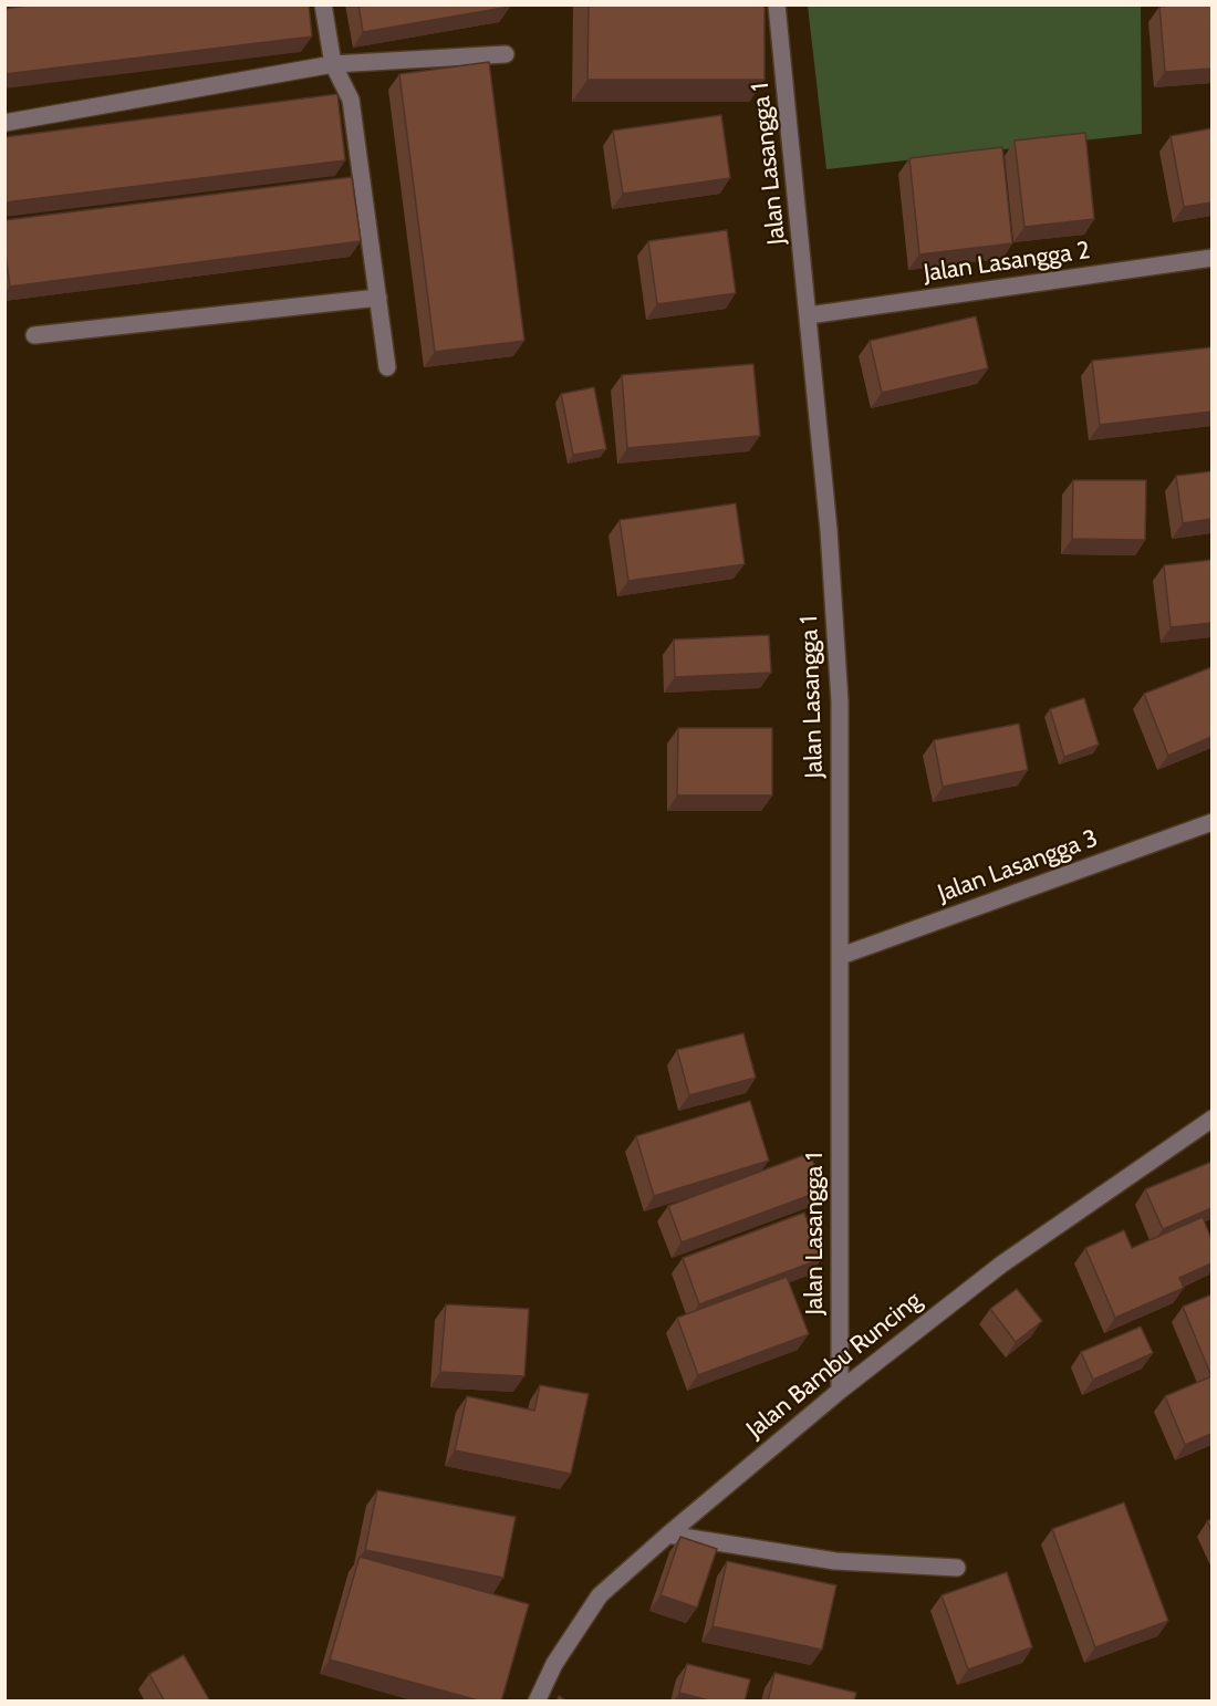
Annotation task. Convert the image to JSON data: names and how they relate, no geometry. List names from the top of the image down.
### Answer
{
  "streets": {
    "street": [
      "Jalan Lasangga 1",
      "Jalan Lasangga 2",
      "Jalan Lasangga 3",
      "Jalan Bambu Runcing"
    ]
  },
  "crossings": [
    ["Jalan Lasangga 1", "Jalan Lasangga 2"],
    ["Jalan Lasangga 1", "Jalan Lasangga 3"],
    ["Jalan Lasangga 1", "Jalan Bambu Runcing"]
  ]
}
